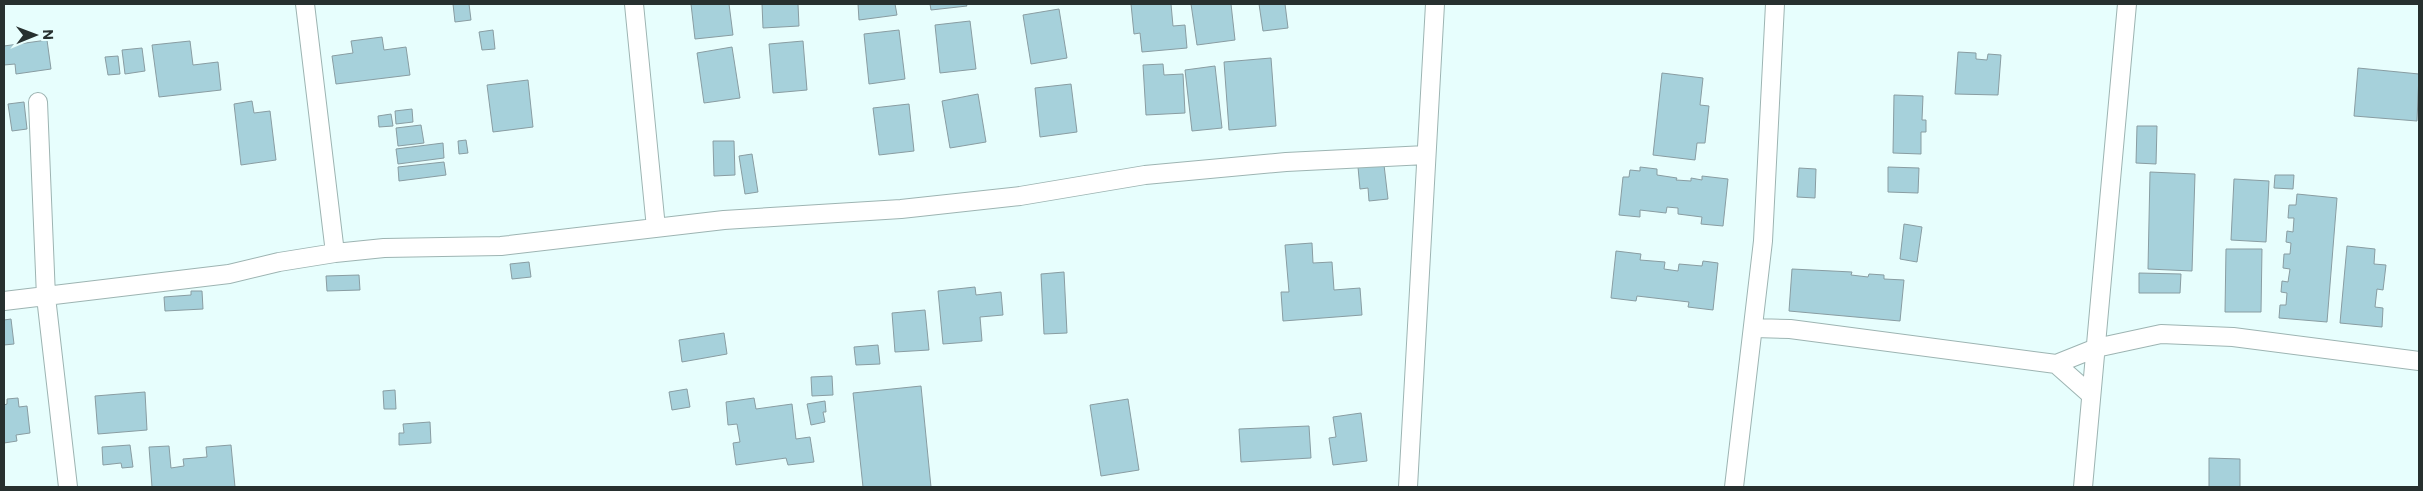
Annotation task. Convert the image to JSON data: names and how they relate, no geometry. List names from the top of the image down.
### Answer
{
  "north": "right"
}
